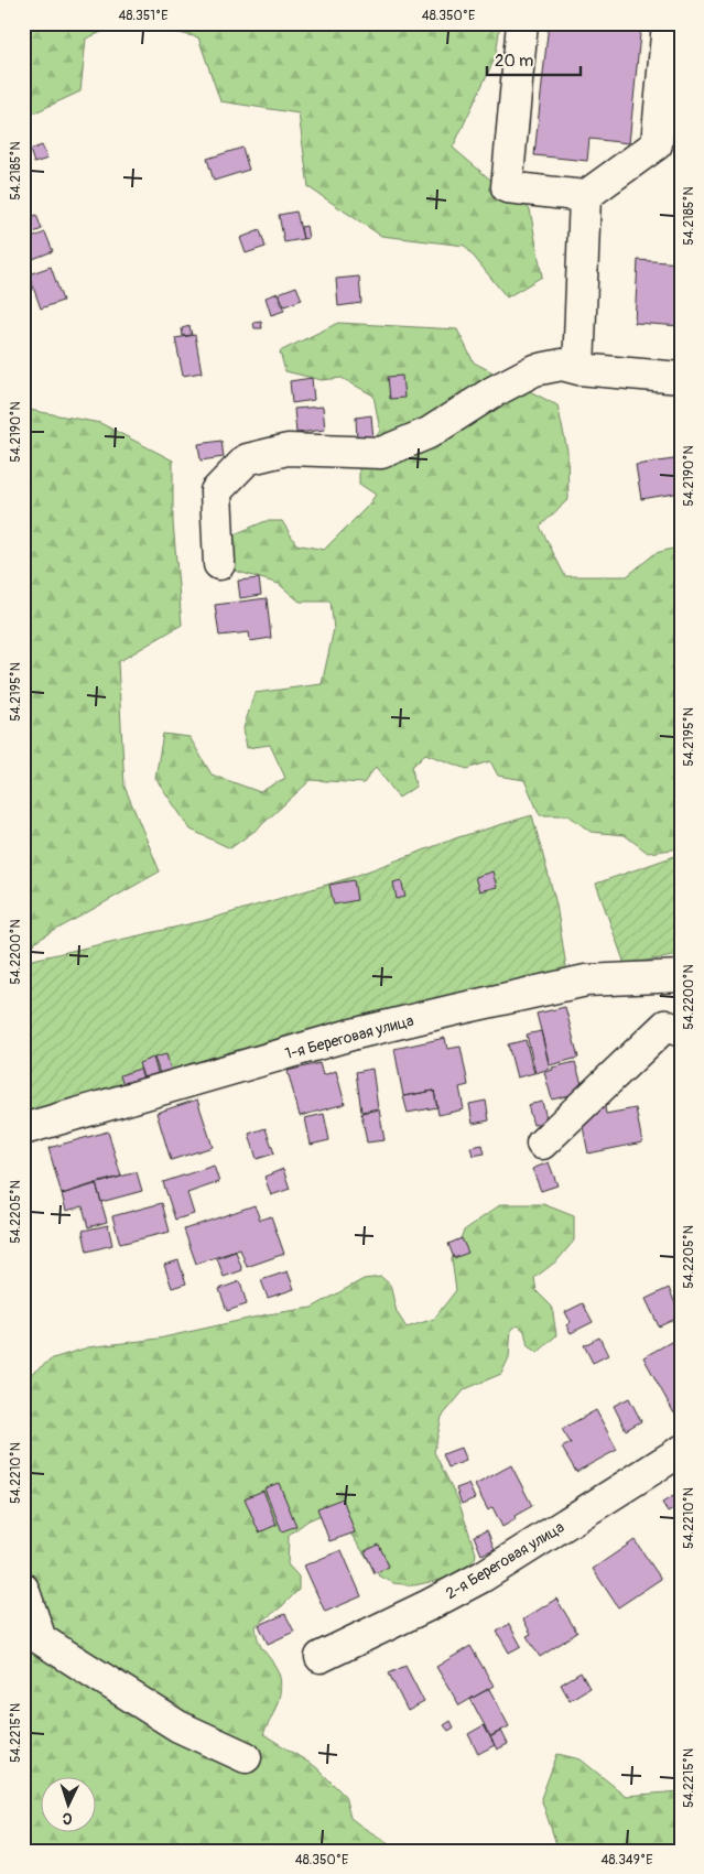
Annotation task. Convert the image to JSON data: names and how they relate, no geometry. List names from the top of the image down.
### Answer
{
  "streets": {
    "street": ["1-я Береговая улица", "2-я Береговая улица"]
  },
  "scale_bar": "20 m",
  "north": "bottom",
  "coordinates": [
    "48.351°E",
    "48.350°E",
    "54.2185°N",
    "54.2190°N",
    "54.2195°N",
    "54.2200°N",
    "54.2205°N",
    "54.2210°N",
    "54.2215°N",
    "48.349°E"
  ]
}
